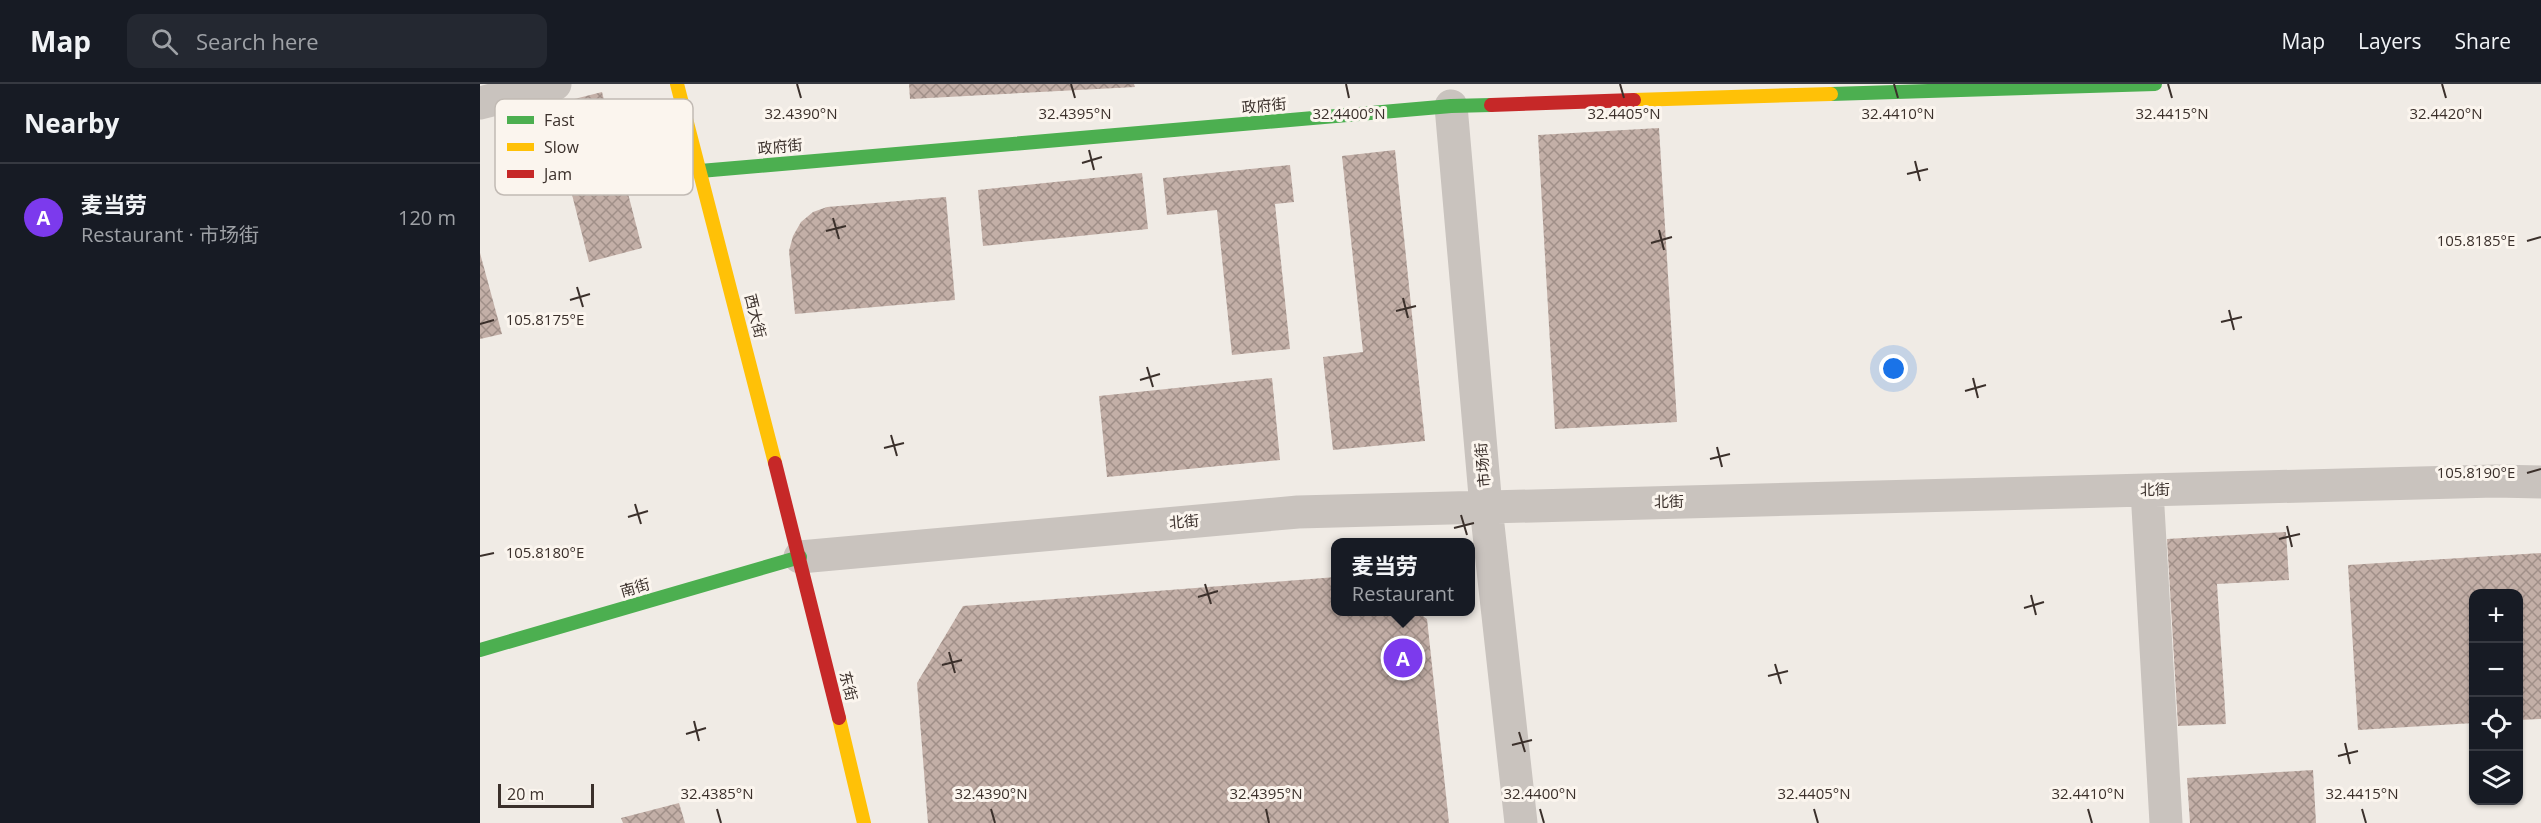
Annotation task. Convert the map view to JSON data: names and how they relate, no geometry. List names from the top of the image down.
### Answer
{
  "streets": {
    "street": [
      "政府街",
      "西大街",
      "市场街",
      "北街",
      "南街",
      "东街"
    ]
  },
  "crossings": [
    ["政府街", "西大街"],
    ["政府街", "市场街"],
    ["西大街", "北街"],
    ["西大街", "南街"],
    ["西大街", "东街"],
    ["市场街", "北街"],
    ["北街", "南街"],
    ["北街", "东街"],
    ["南街", "东街"]
  ],
  "legend": ["Fast", "Slow", "Jam"],
  "scale_bar": "20 m",
  "page": {
    "header": "Map",
    "search": "Search here",
    "nav": ["Map", "Layers", "Share"],
    "heading": "Nearby",
    "list": [
      {
        "mark": "A",
        "name": "麦当劳",
        "note": "Restaurant · 市场街",
        "value": "120 m"
      }
    ],
    "popup": ["麦当劳", "Restaurant"],
    "map_buttons": ["+", "−"],
    "pins": "A",
    "scale": "20 m"
  },
  "coordinates": [
    "32.4390°N",
    "32.4395°N",
    "32.4400°N",
    "32.4405°N",
    "32.4410°N",
    "32.4415°N",
    "32.4420°N",
    "105.8185°E",
    "105.8175°E",
    "105.8190°E",
    "105.8180°E",
    "32.4385°N"
  ]
}
